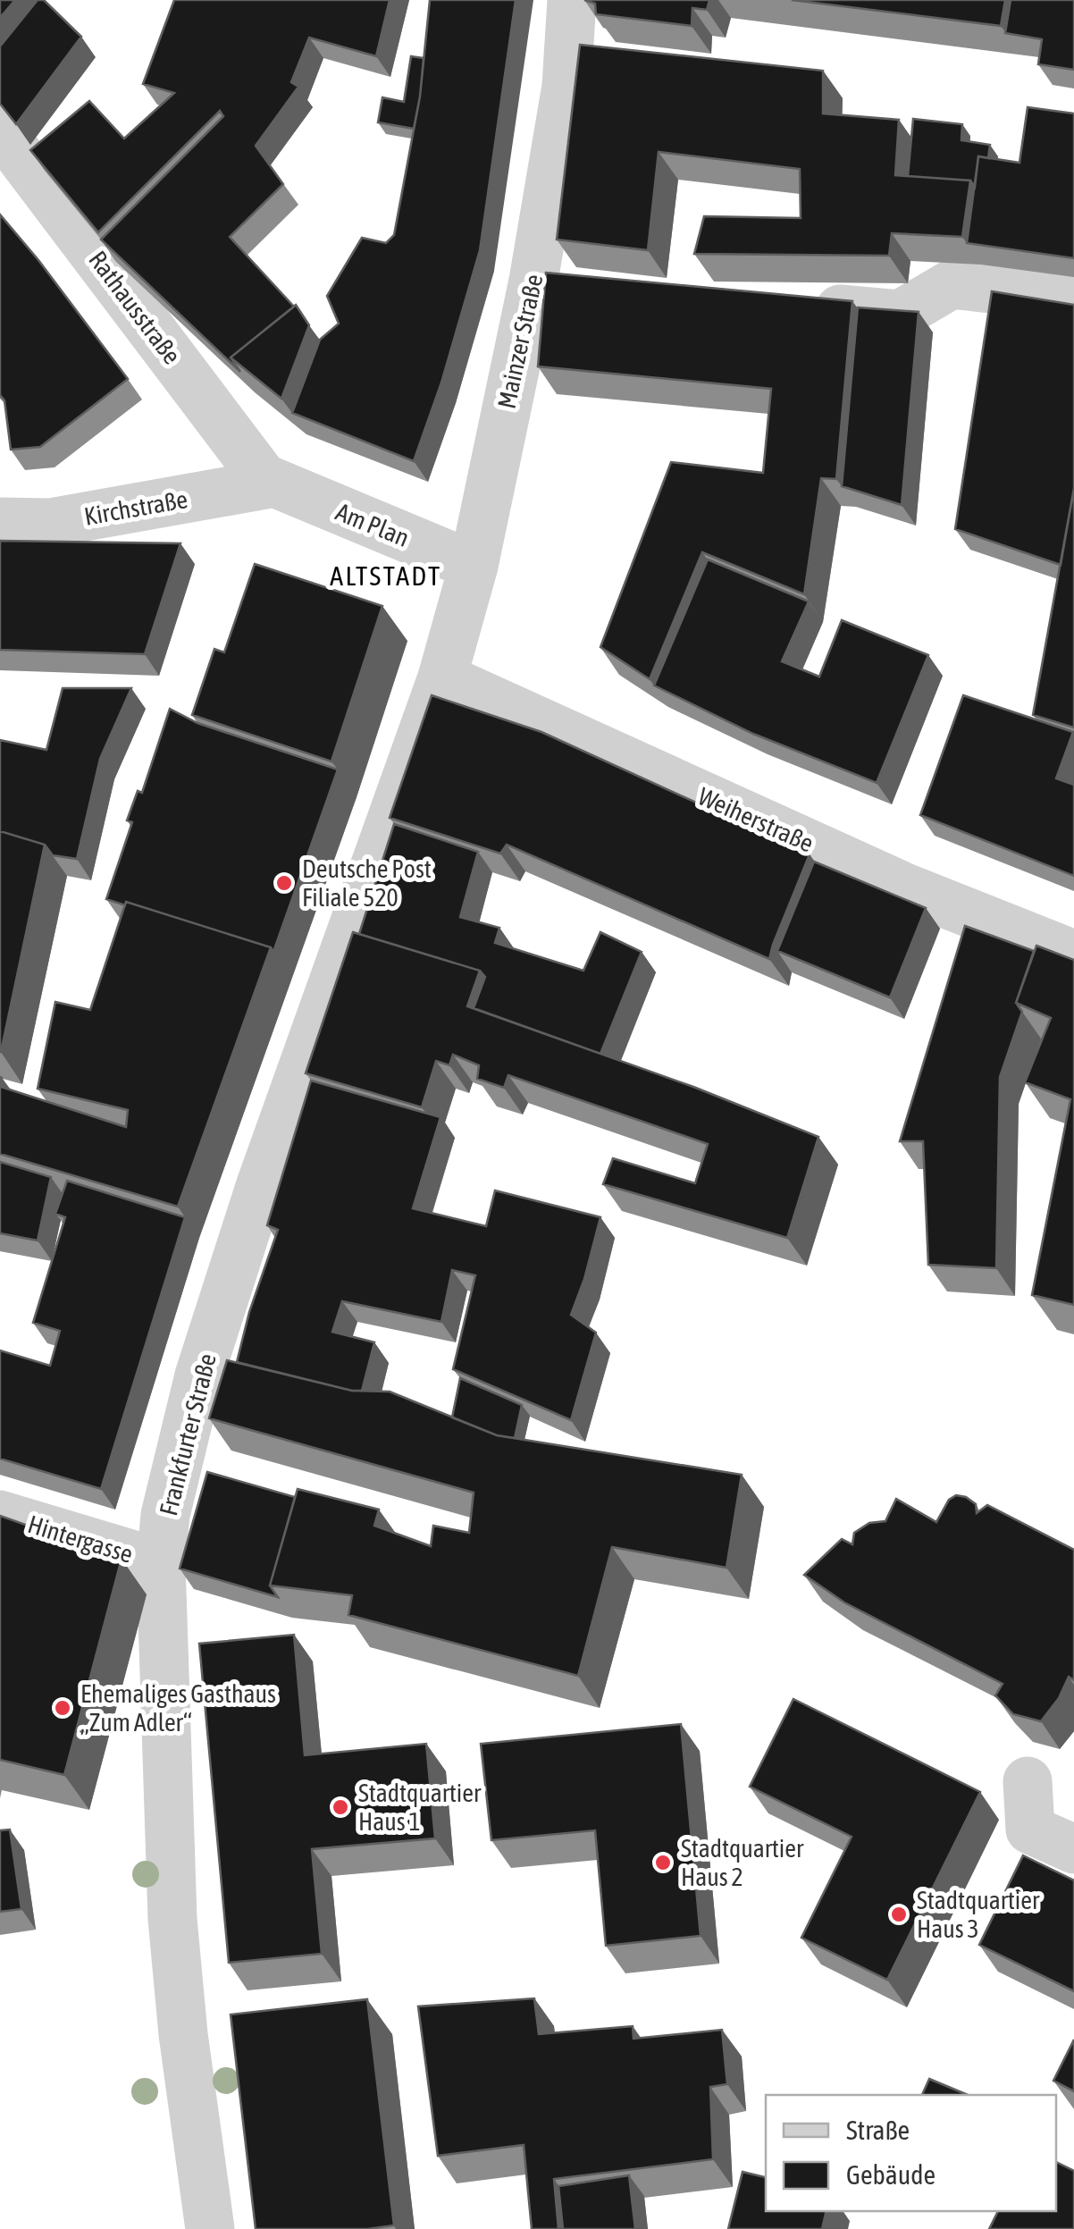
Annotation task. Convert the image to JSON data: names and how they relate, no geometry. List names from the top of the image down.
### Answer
{
  "streets": {
    "street": [
      "Rathausstraße",
      "Mainzer Straße",
      "Kirchstraße",
      "Am Plan",
      "Weiherstraße",
      "Frankfurter Straße",
      "Hintergasse"
    ]
  },
  "crossings": [
    ["Rathausstraße", "Kirchstraße"],
    ["Rathausstraße", "Am Plan"],
    ["Mainzer Straße", "Am Plan"],
    ["Mainzer Straße", "Weiherstraße"],
    ["Mainzer Straße", "Frankfurter Straße"],
    ["Kirchstraße", "Am Plan"],
    ["Weiherstraße", "Frankfurter Straße"],
    ["Frankfurter Straße", "Hintergasse"]
  ],
  "districts": ["ALTSTADT"],
  "places": [
    "Deutsche Post Filiale 520",
    "Ehemaliges Gasthaus „Zum Adler“",
    "Stadtquartier Haus 1",
    "Stadtquartier Haus 2",
    "Stadtquartier Haus 3"
  ],
  "legend": ["Straße", "Gebäude"]
}
